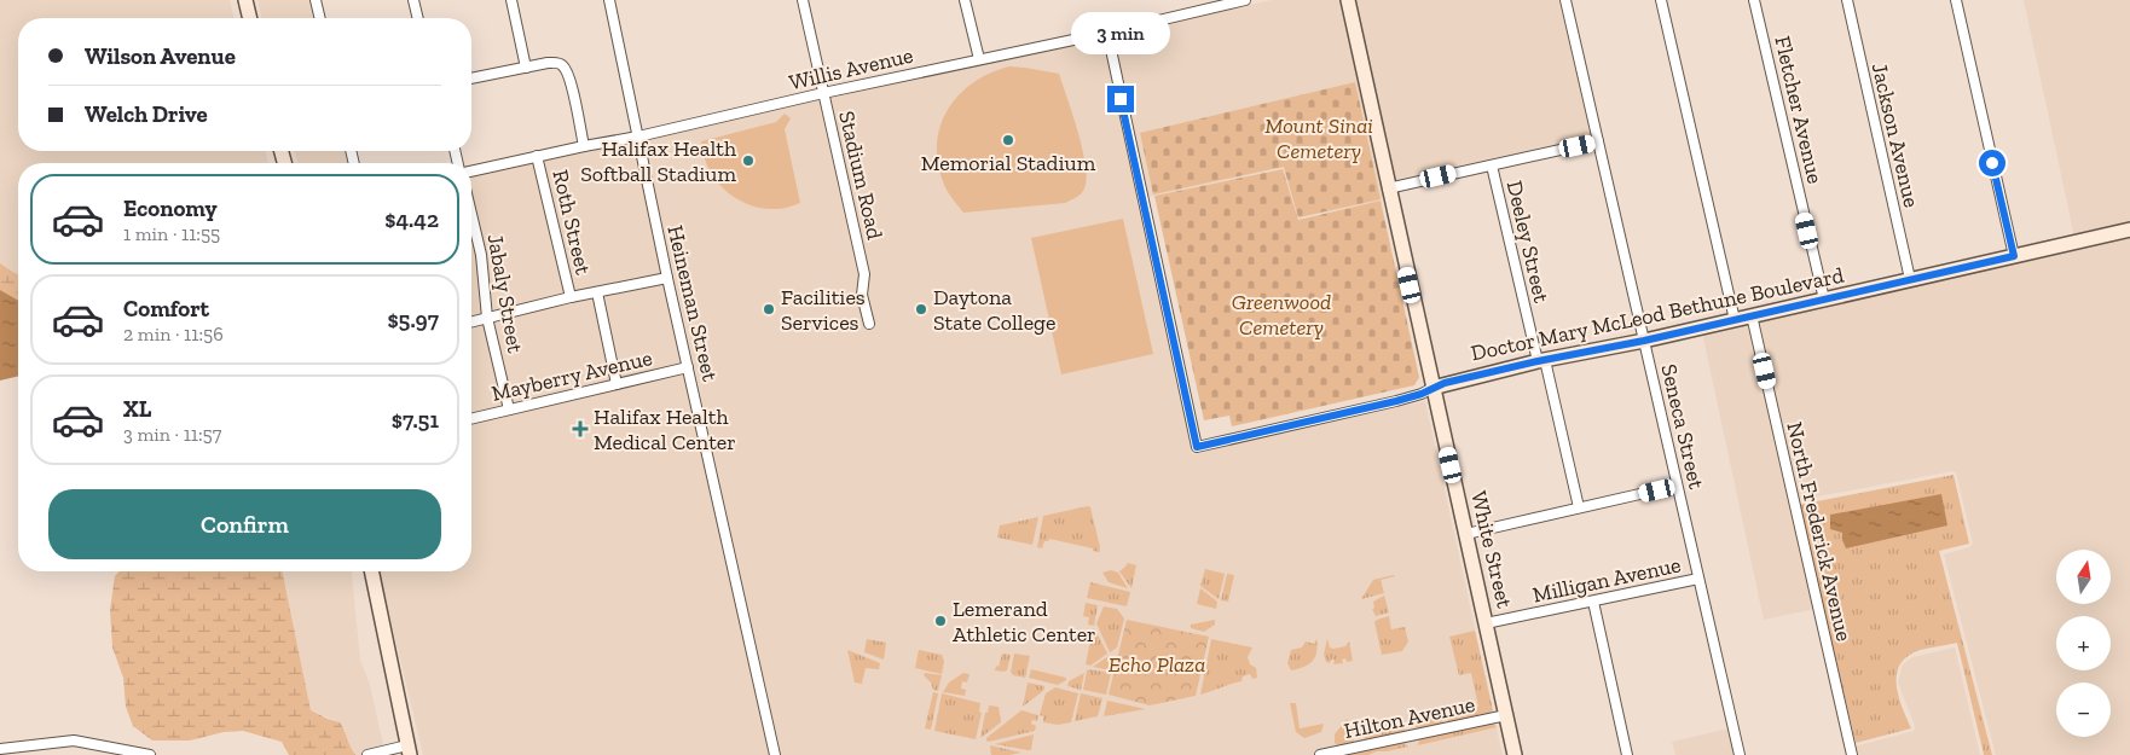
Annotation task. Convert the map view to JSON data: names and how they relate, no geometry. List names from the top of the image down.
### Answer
{
  "streets": {
    "street": [
      "Willis Avenue",
      "Fletcher Avenue",
      "Jackson Avenue",
      "Stadium Road",
      "Roth Street",
      "Deeley Street",
      "Jabaly Street",
      "Heineman Street",
      "Doctor Mary McLeod Bethune Boulevard",
      "Mayberry Avenue",
      "Seneca Street",
      "North Frederick Avenue",
      "White Street",
      "Milligan Avenue",
      "Hilton Avenue"
    ]
  },
  "crossings": [
    ["Willis Avenue", "Stadium Road"],
    ["Willis Avenue", "Roth Street"],
    ["Willis Avenue", "Heineman Street"],
    ["Willis Avenue", "Doctor Mary McLeod Bethune Boulevard"],
    ["Fletcher Avenue", "Doctor Mary McLeod Bethune Boulevard"],
    ["Jackson Avenue", "Doctor Mary McLeod Bethune Boulevard"],
    ["Roth Street", "Mayberry Avenue"],
    ["Deeley Street", "Doctor Mary McLeod Bethune Boulevard"],
    ["Jabaly Street", "Mayberry Avenue"],
    ["Heineman Street", "Mayberry Avenue"],
    ["Doctor Mary McLeod Bethune Boulevard", "Seneca Street"],
    ["Doctor Mary McLeod Bethune Boulevard", "North Frederick Avenue"],
    ["Doctor Mary McLeod Bethune Boulevard", "White Street"],
    ["Seneca Street", "Milligan Avenue"],
    ["White Street", "Milligan Avenue"],
    ["White Street", "Hilton Avenue"]
  ],
  "parks": ["Mount Sinai Cemetery", "Greenwood Cemetery", "Echo Plaza"],
  "places": {
    "other": [
      "Memorial Stadium",
      "Halifax Health Softball Stadium",
      "Facilities Services",
      "Daytona State College",
      "Lemerand Athletic Center"
    ],
    "health": ["Halifax Health Medical Center"]
  },
  "north": "top",
  "page": {
    "bubble": "3 min",
    "banner": ["Wilson Avenue", "Welch Drive"],
    "list": [
      {
        "name": "Economy",
        "note": "1 min · 11:55",
        "value": "$4.42"
      },
      {
        "name": "Comfort",
        "note": "2 min · 11:56",
        "value": "$5.97"
      },
      {
        "name": "XL",
        "note": "3 min · 11:57",
        "value": "$7.51"
      }
    ],
    "buttons": "Confirm",
    "map_buttons": ["+", "−"]
  }
}
